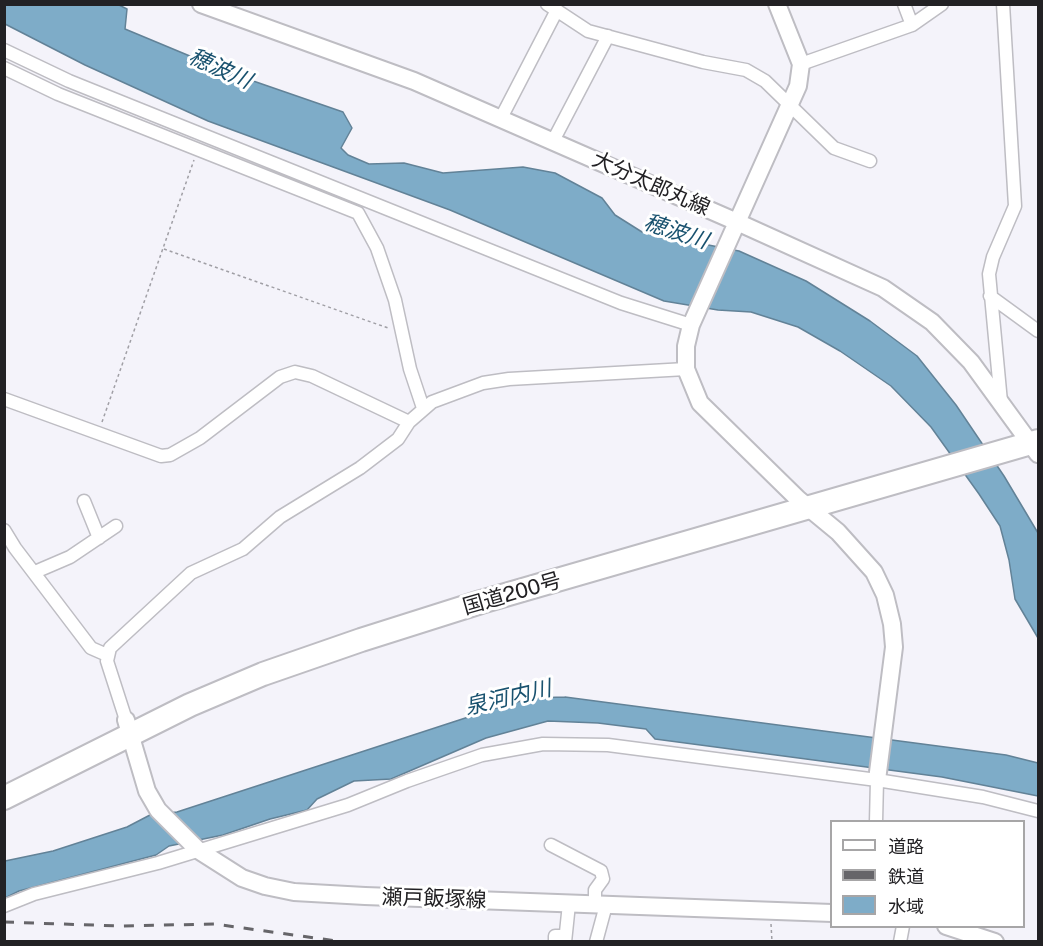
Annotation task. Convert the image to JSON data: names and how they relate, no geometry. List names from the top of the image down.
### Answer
{
  "streets": {
    "highway": ["国道200号"],
    "main road": ["大分太郎丸線", "瀬戸飯塚線"]
  },
  "crossings": [
    ["大分太郎丸線", "国道200号"],
    ["国道200号", "瀬戸飯塚線"]
  ],
  "water": ["穂波川", "泉河内川"],
  "legend": ["道路", "鉄道", "水域"]
}
